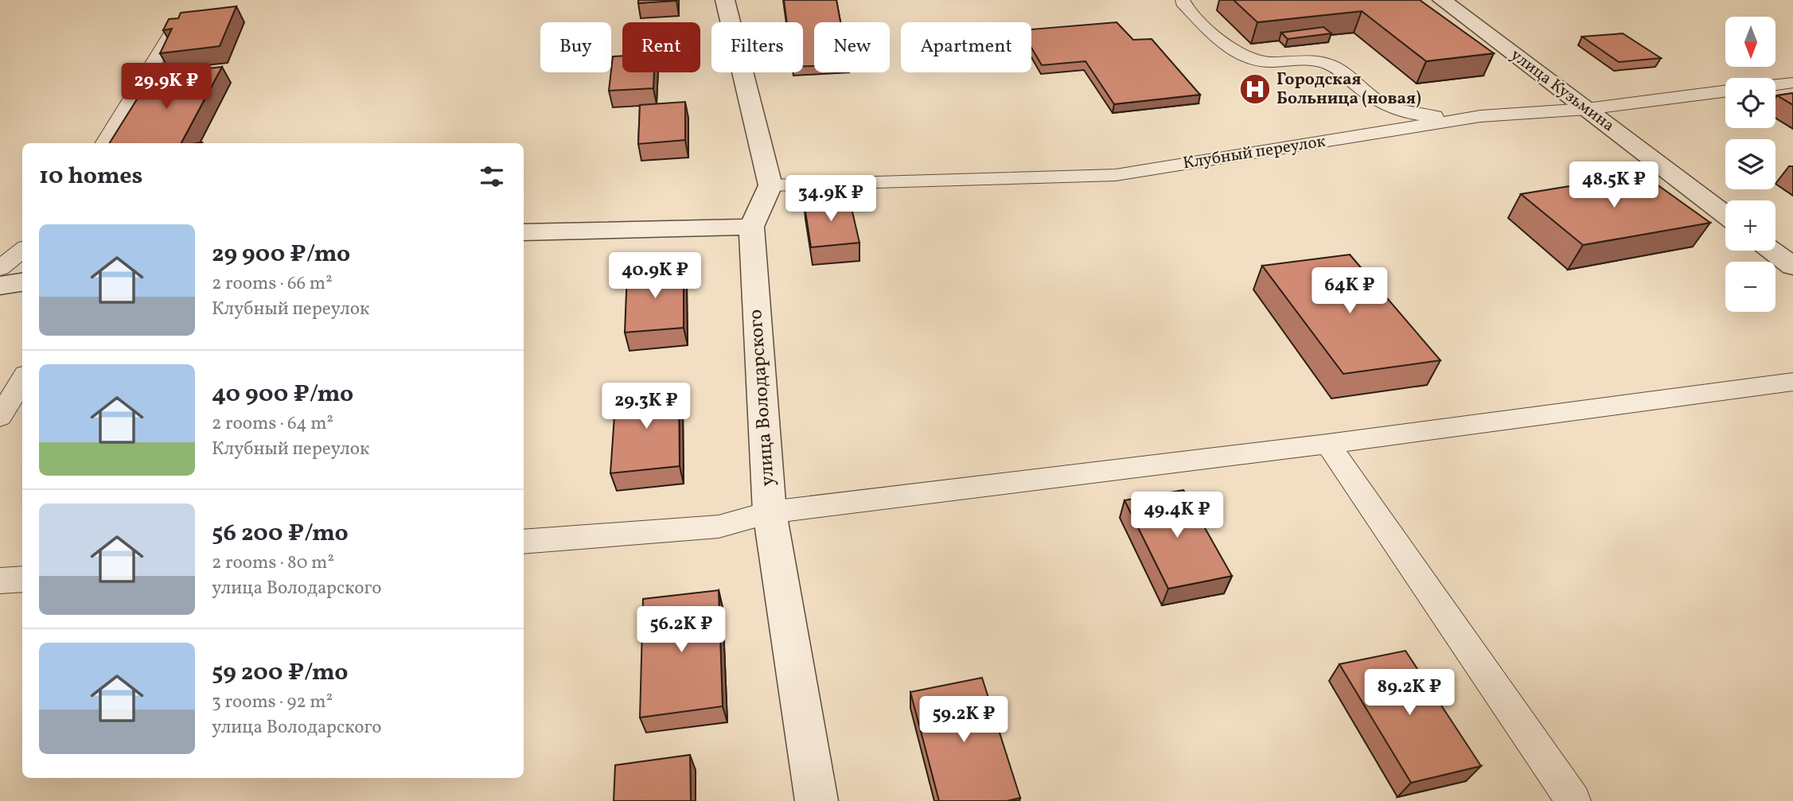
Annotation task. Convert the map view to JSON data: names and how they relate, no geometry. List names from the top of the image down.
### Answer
{
  "streets": {
    "street": ["улица Кузьмина", "улица Володарского"],
    "lane": ["Клубный переулок"]
  },
  "crossings": [
    ["улица Кузьмина", "Клубный переулок"],
    ["Клубный переулок", "улица Володарского"]
  ],
  "places": {
    "hospital": ["Городская Больница (новая)"]
  },
  "north": "bottom",
  "page": {
    "map_buttons": ["+", "−"],
    "chip": [
      "Buy",
      "Rent",
      "Filters",
      "New",
      "Apartment"
    ],
    "price": [
      "29.9K ₽",
      "48.5K ₽",
      "34.9K ₽",
      "40.9K ₽",
      "64K ₽",
      "29.3K ₽",
      "49.4K ₽",
      "56.2K ₽",
      "89.2K ₽",
      "59.2K ₽"
    ],
    "heading": "10 homes",
    "list": [
      {
        "name": "29 900 ₽/mo",
        "note": "2 rooms · 66 m² · Клубный переулок"
      },
      {
        "name": "40 900 ₽/mo",
        "note": "2 rooms · 64 m² · Клубный переулок"
      },
      {
        "name": "56 200 ₽/mo",
        "note": "2 rooms · 80 m² · улица Володарского"
      },
      {
        "name": "59 200 ₽/mo",
        "note": "3 rooms · 92 m² · улица Володарского"
      }
    ]
  }
}
